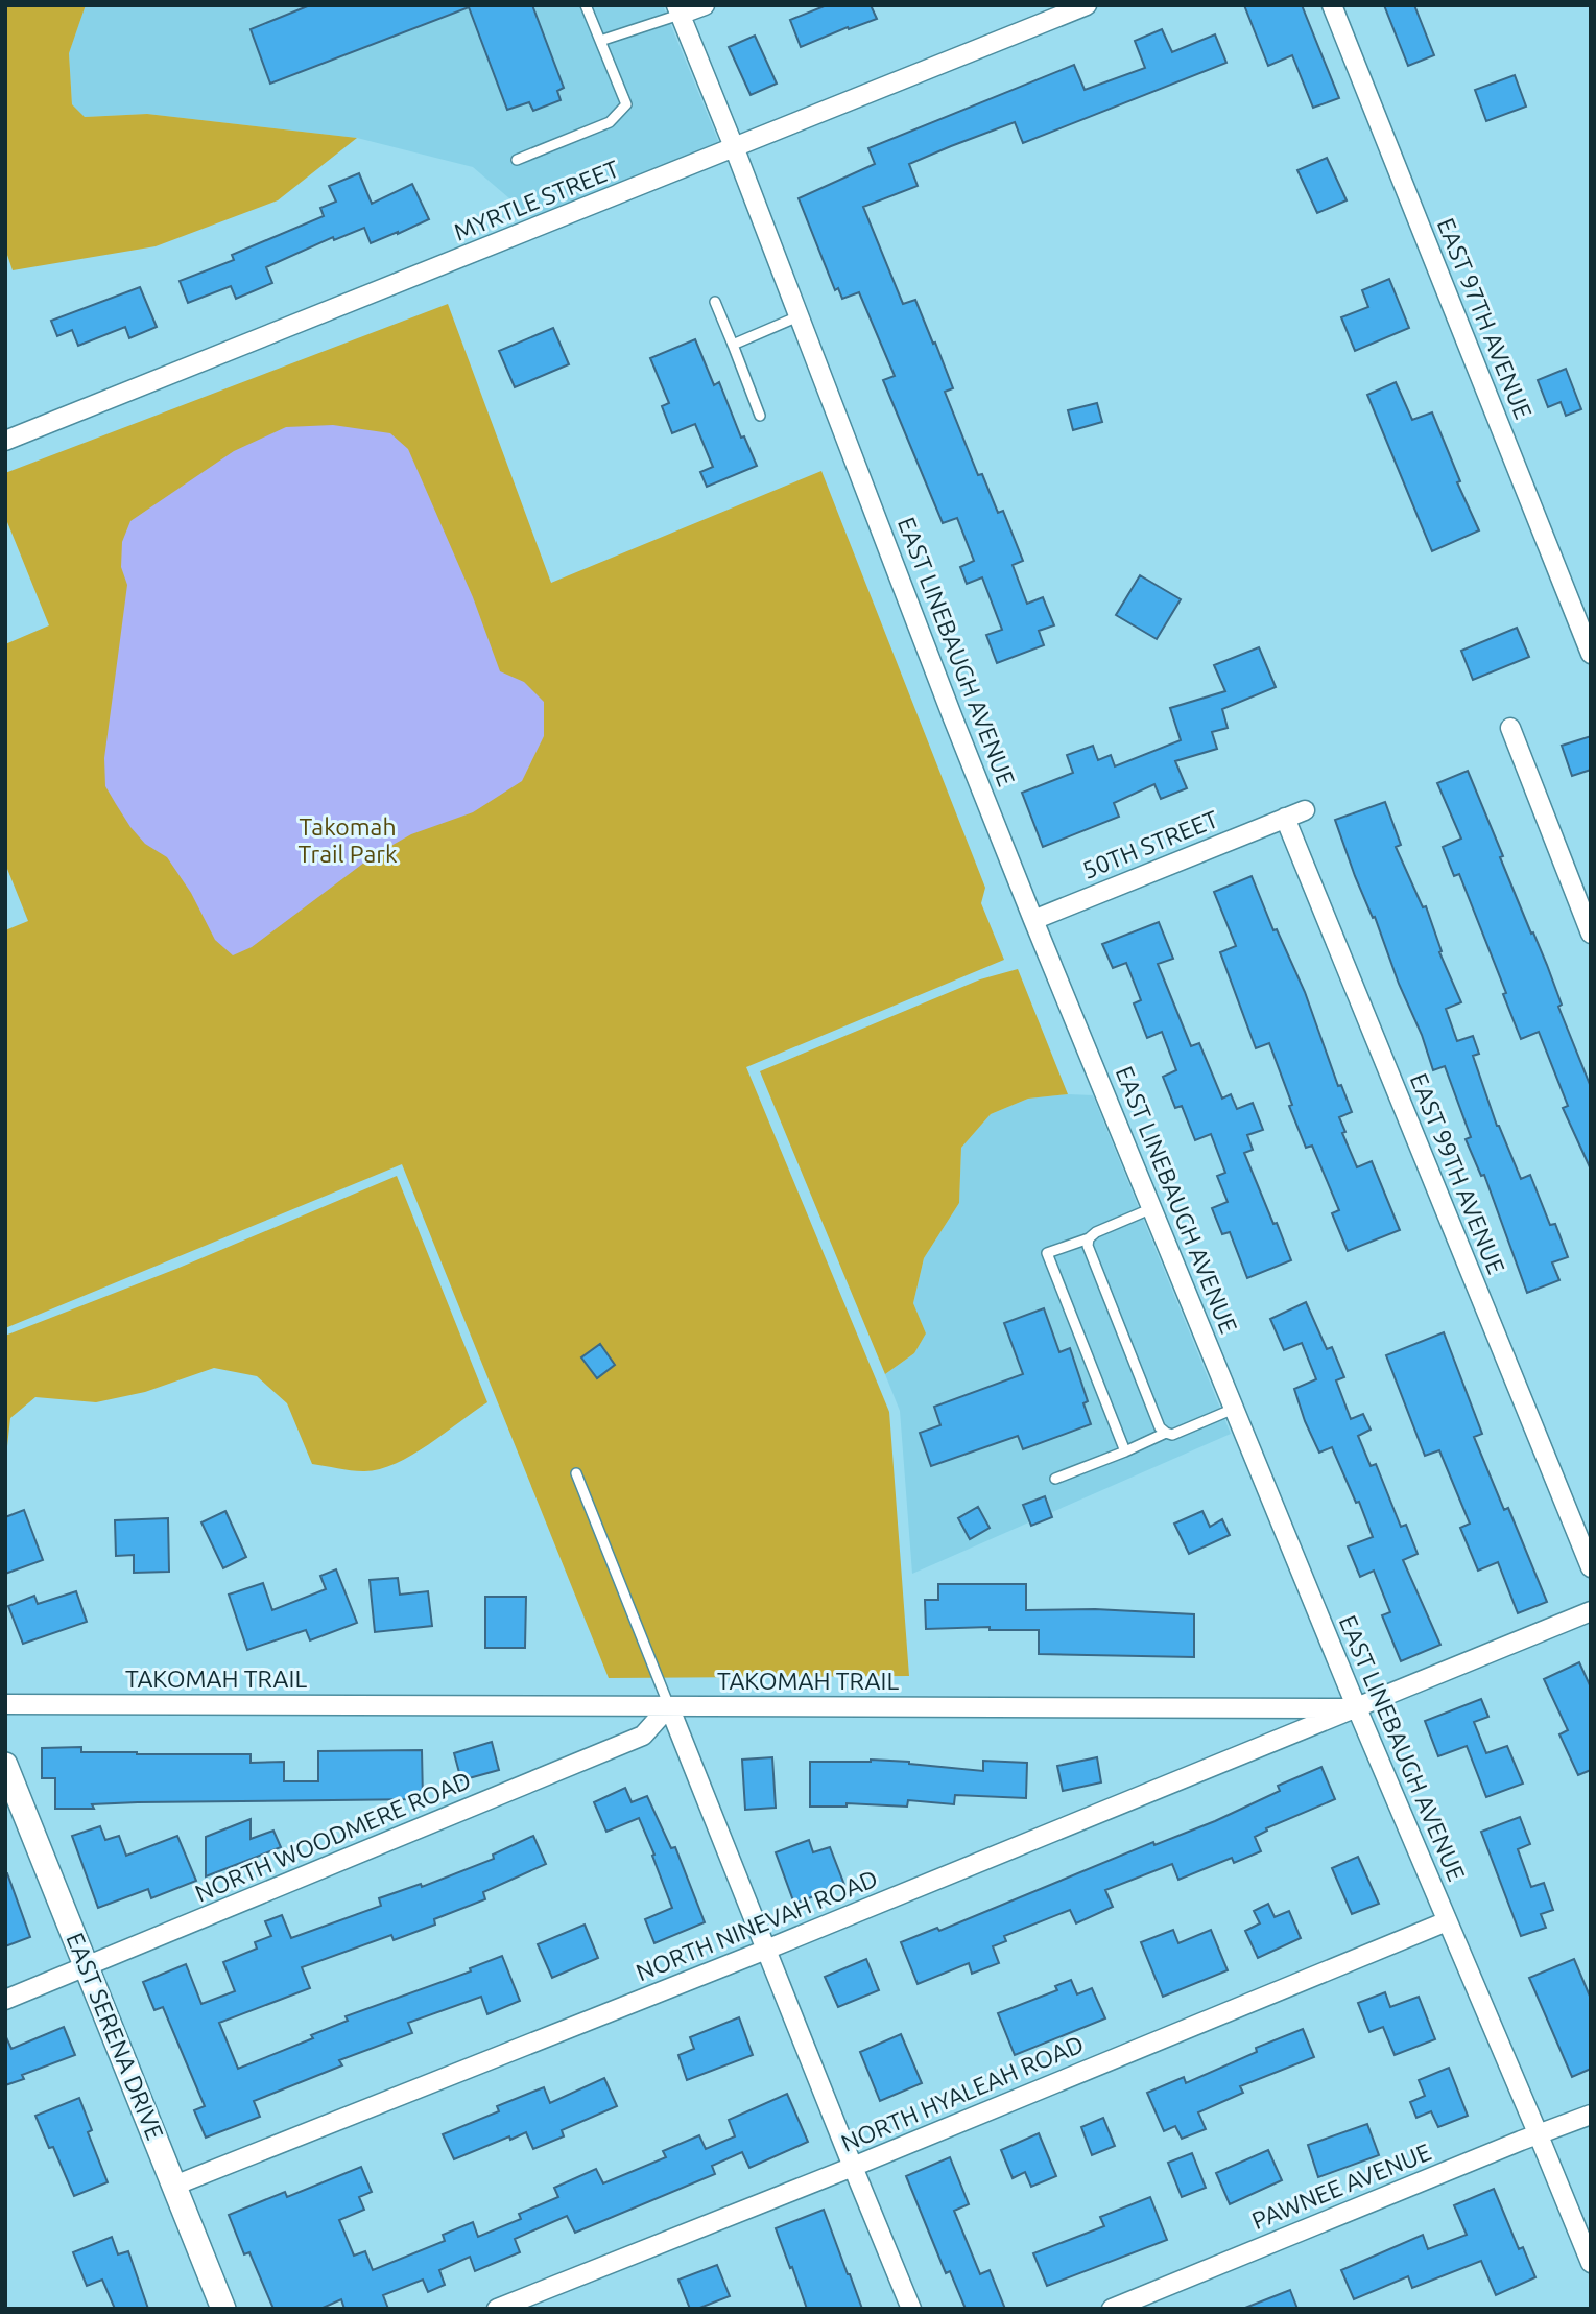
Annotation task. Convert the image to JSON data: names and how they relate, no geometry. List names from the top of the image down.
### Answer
{
  "streets": {
    "street": [
      "MYRTLE STREET",
      "EAST 97TH AVENUE",
      "EAST LINEBAUGH AVENUE",
      "50TH STREET",
      "EAST 99TH AVENUE",
      "TAKOMAH TRAIL",
      "NORTH WOODMERE ROAD",
      "NORTH NINEVAH ROAD",
      "EAST SERENA DRIVE",
      "NORTH HYALEAH ROAD",
      "PAWNEE AVENUE"
    ]
  },
  "crossings": [
    ["MYRTLE STREET", "EAST LINEBAUGH AVENUE"],
    ["EAST LINEBAUGH AVENUE", "50TH STREET"],
    ["EAST LINEBAUGH AVENUE", "TAKOMAH TRAIL"],
    ["EAST LINEBAUGH AVENUE", "NORTH NINEVAH ROAD"],
    ["EAST LINEBAUGH AVENUE", "NORTH HYALEAH ROAD"],
    ["EAST LINEBAUGH AVENUE", "PAWNEE AVENUE"],
    ["50TH STREET", "EAST 99TH AVENUE"],
    ["TAKOMAH TRAIL", "NORTH WOODMERE ROAD"],
    ["TAKOMAH TRAIL", "NORTH NINEVAH ROAD"],
    ["NORTH WOODMERE ROAD", "EAST SERENA DRIVE"],
    ["NORTH NINEVAH ROAD", "EAST SERENA DRIVE"]
  ],
  "parks": ["Takomah Trail Park"]
}
